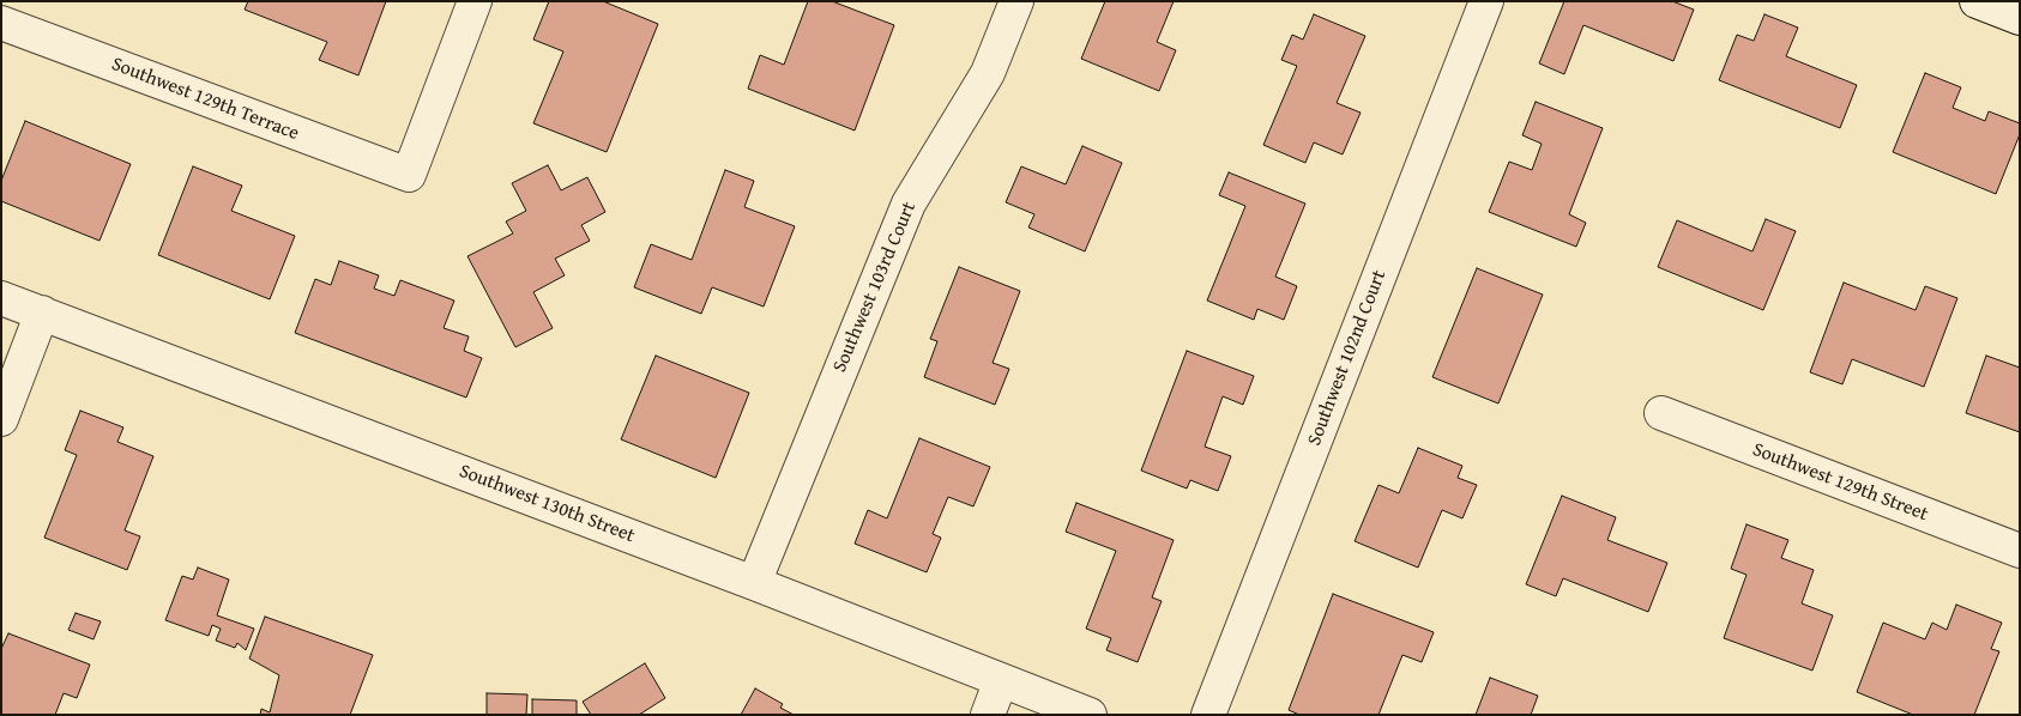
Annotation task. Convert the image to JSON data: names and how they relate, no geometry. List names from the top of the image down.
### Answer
{
  "streets": {
    "street": [
      "Southwest 129th Terrace",
      "Southwest 103rd Court",
      "Southwest 102nd Court",
      "Southwest 129th Street",
      "Southwest 130th Street"
    ]
  },
  "crossings": [
    ["Southwest 103rd Court", "Southwest 130th Street"]
  ]
}
